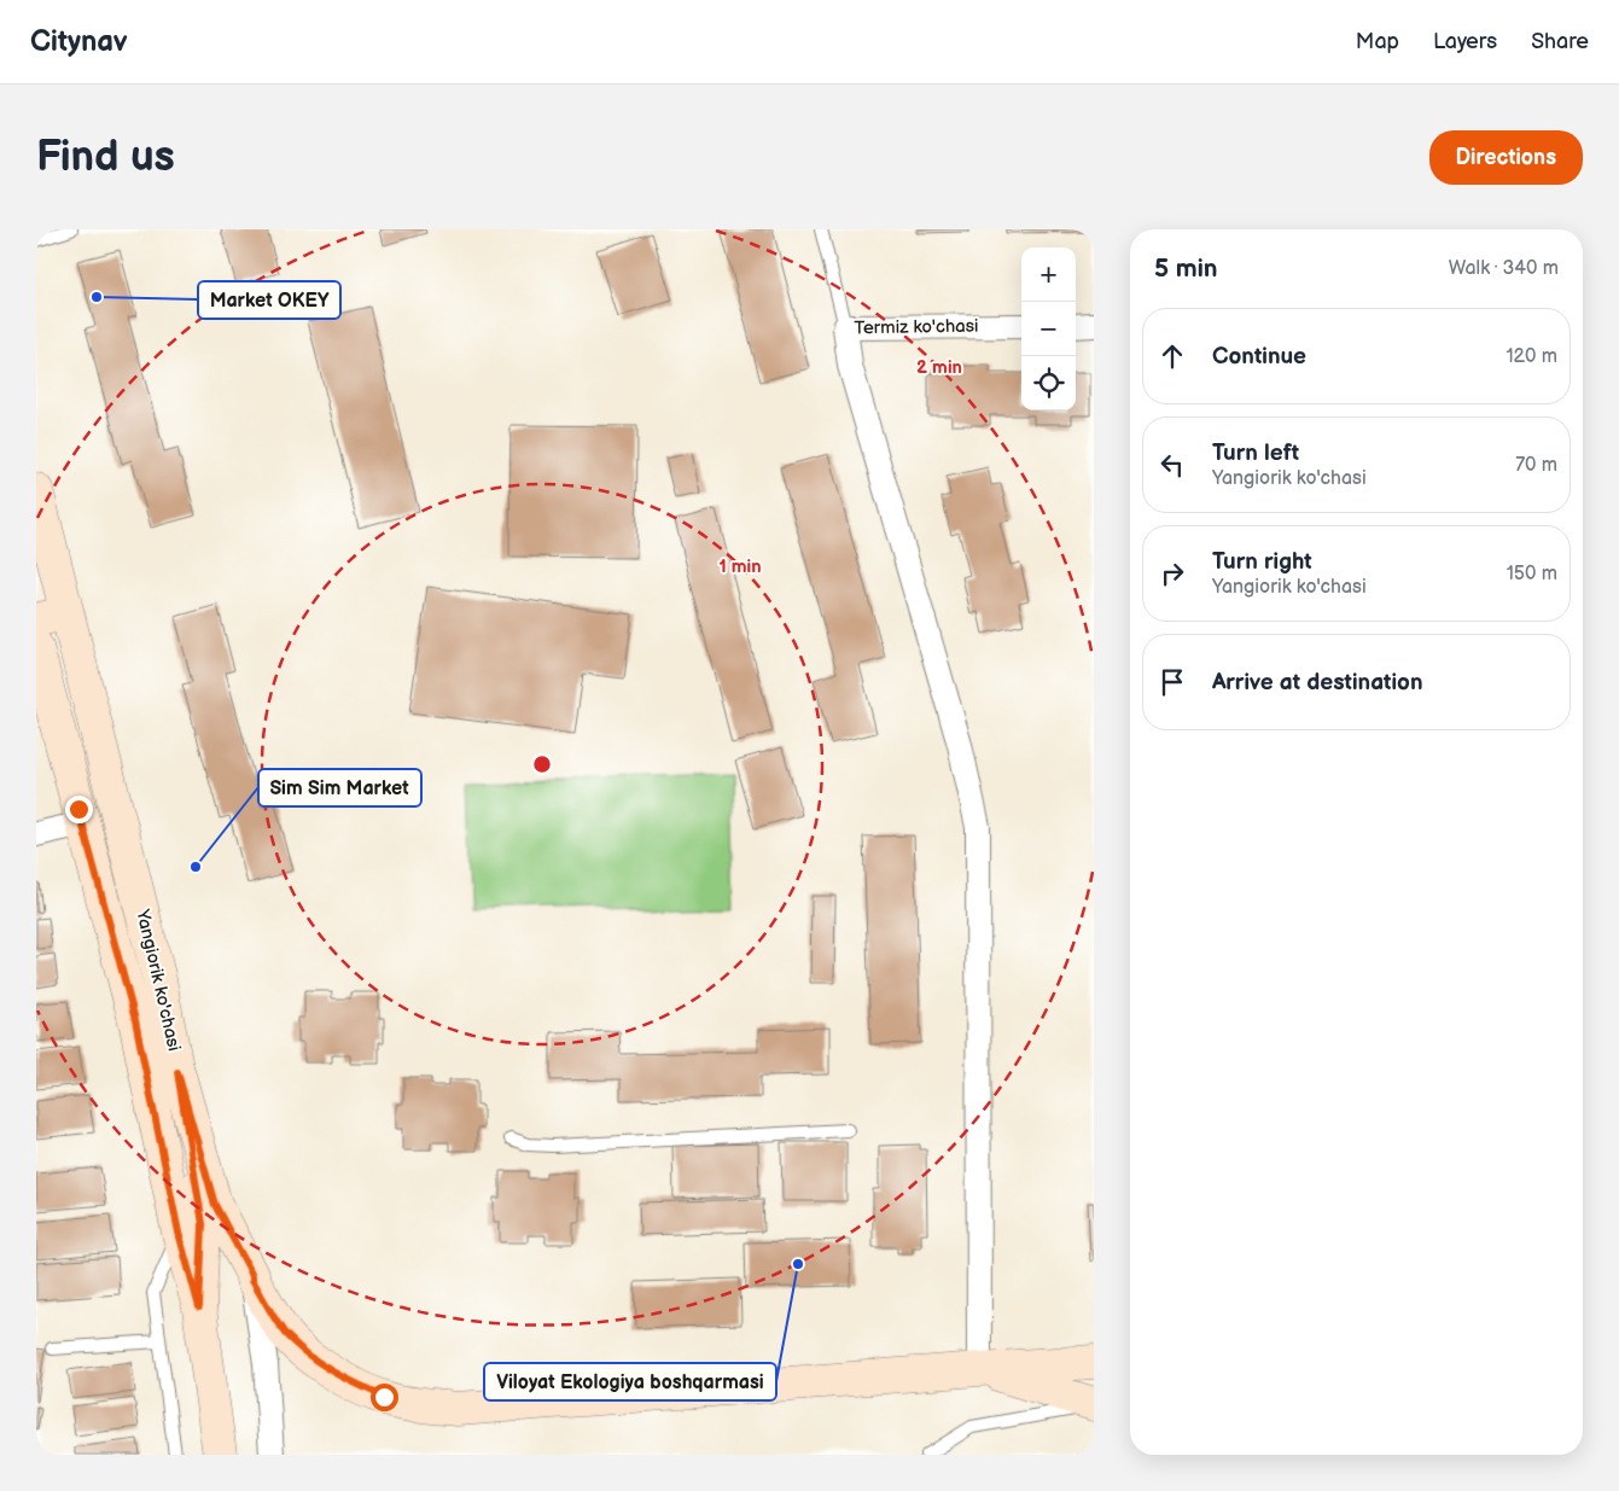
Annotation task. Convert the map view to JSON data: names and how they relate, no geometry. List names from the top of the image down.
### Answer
{
  "streets": {
    "main road": ["Yangiorik ko'chasi"],
    "street": ["Termiz ko'chasi"]
  },
  "places": ["Market OKEY", "Sim Sim Market", "Viloyat Ekologiya boshqarmasi"],
  "page": {
    "header": "Citynav",
    "nav": ["Map", "Layers", "Share"],
    "buttons": "Directions",
    "title": "Find us",
    "heading": ["5 min", "Walk · 340 m"],
    "map_buttons": ["+", "−"],
    "list": [
      ["Continue", "120 m"],
      ["Turn left", "Yangiorik ko'chasi", "70 m"],
      ["Turn right", "Yangiorik ko'chasi", "150 m"],
      "Arrive at destination"
    ]
  },
  "rings": ["2 min", "1 min"]
}
